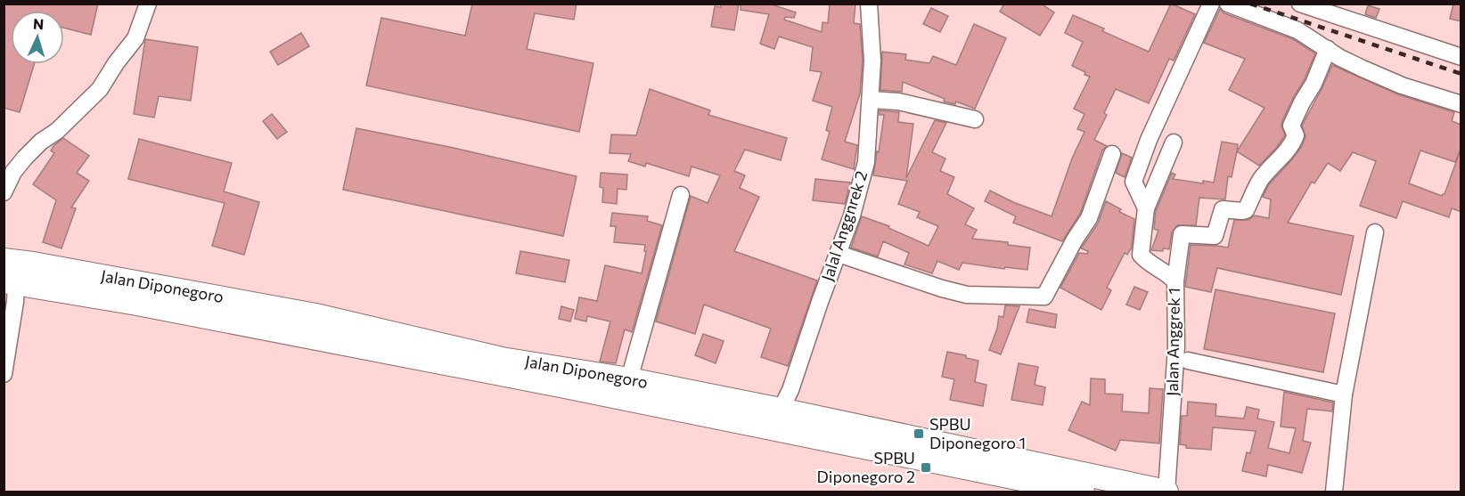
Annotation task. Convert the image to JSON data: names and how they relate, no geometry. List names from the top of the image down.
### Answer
{
  "streets": {
    "highway": ["Jalan Diponegoro"],
    "street": ["Jalal Anggnrek 2", "Jalan Anggrek 1"]
  },
  "crossings": [
    ["Jalal Anggnrek 2", "Jalan Diponegoro"],
    ["Jalan Diponegoro", "Jalan Anggrek 1"]
  ],
  "places": {
    "transit": ["SPBU Diponegoro 1", "SPBU Diponegoro 2"]
  },
  "north": "top"
}
